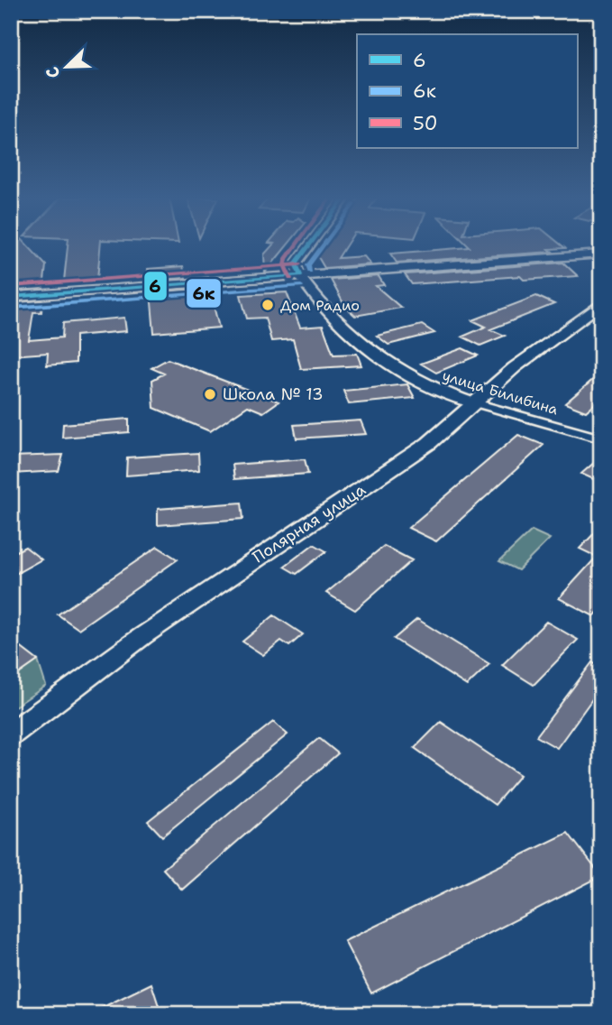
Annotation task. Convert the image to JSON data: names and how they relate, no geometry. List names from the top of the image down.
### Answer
{
  "streets": {
    "main road": ["Полярная улица"],
    "street": ["улица Билибина"]
  },
  "crossings": [
    ["улица Билибина", "Полярная улица"]
  ],
  "places": ["Дом Радио", "Школа № 13"],
  "lines": ["transit line 6", "transit line 6к", "transit line 50"],
  "legend": ["6", "6к", "50"],
  "north": "bottom left"
}
